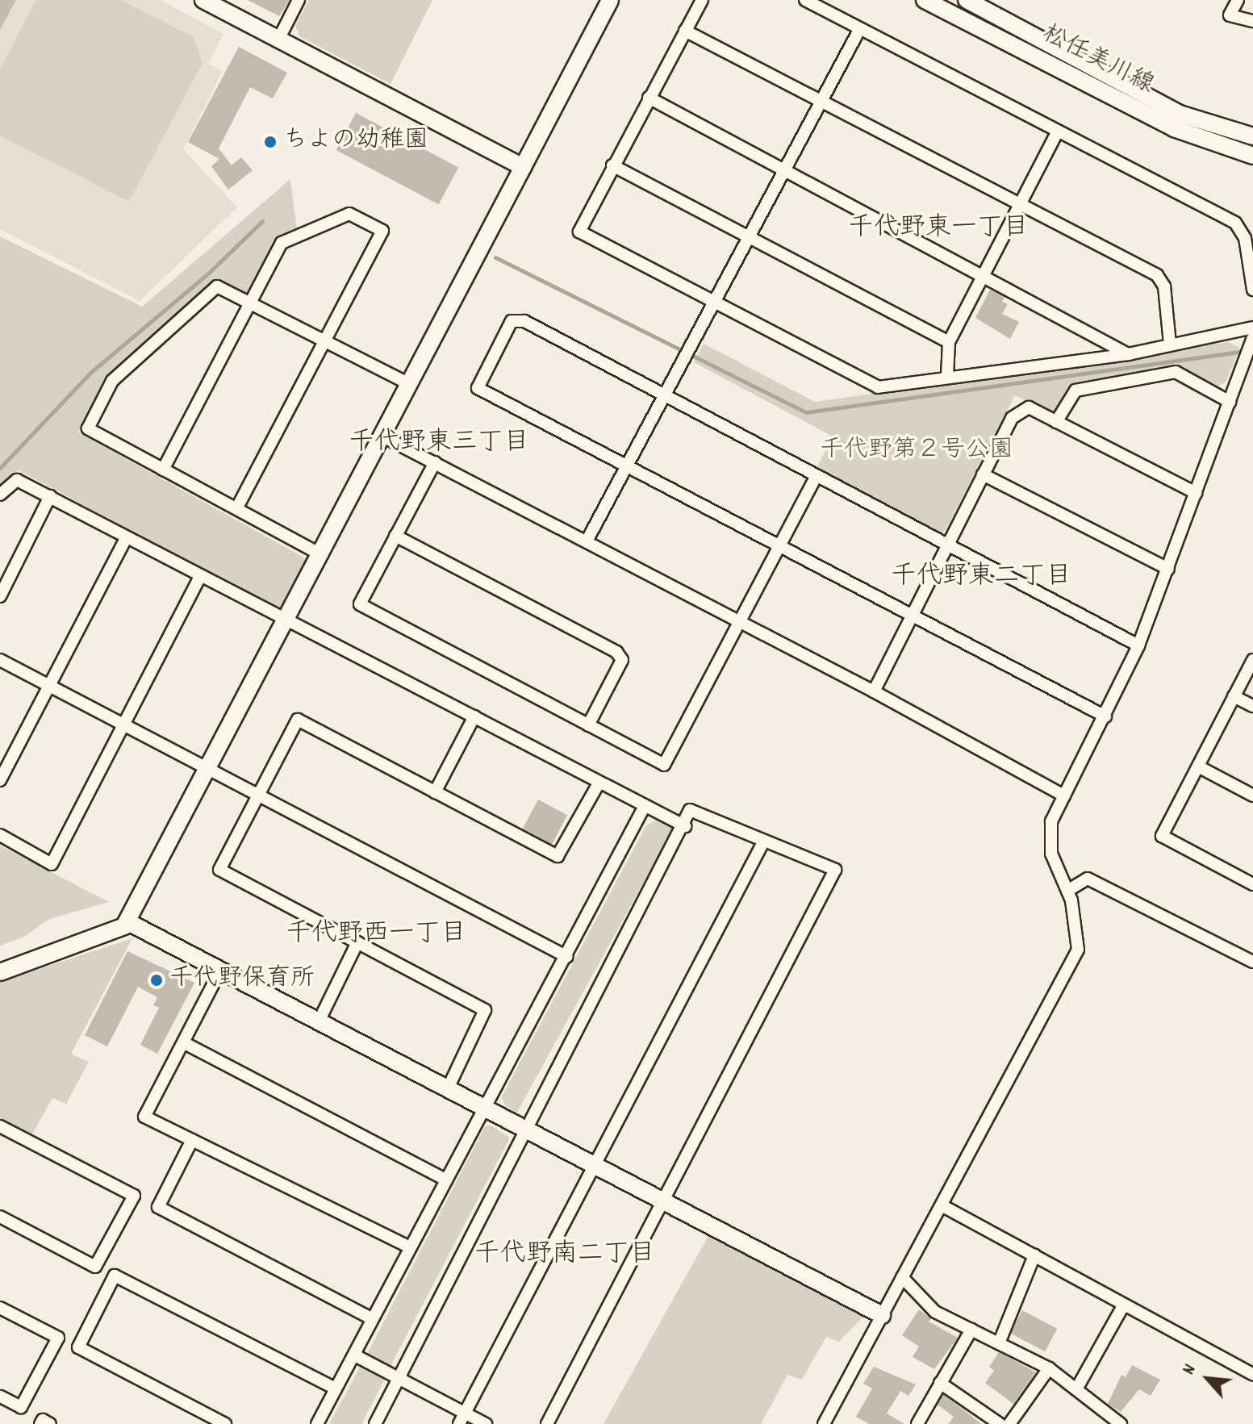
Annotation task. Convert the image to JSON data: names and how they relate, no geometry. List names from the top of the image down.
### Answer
{
  "streets": {
    "street": ["松任美川線"]
  },
  "districts": [
    "千代野東一丁目",
    "千代野東三丁目",
    "千代野東二丁目",
    "千代野西一丁目",
    "千代野南二丁目"
  ],
  "parks": ["千代野第２号公園"],
  "places": ["ちよの幼稚園", "千代野保育所"],
  "north": "top left"
}
